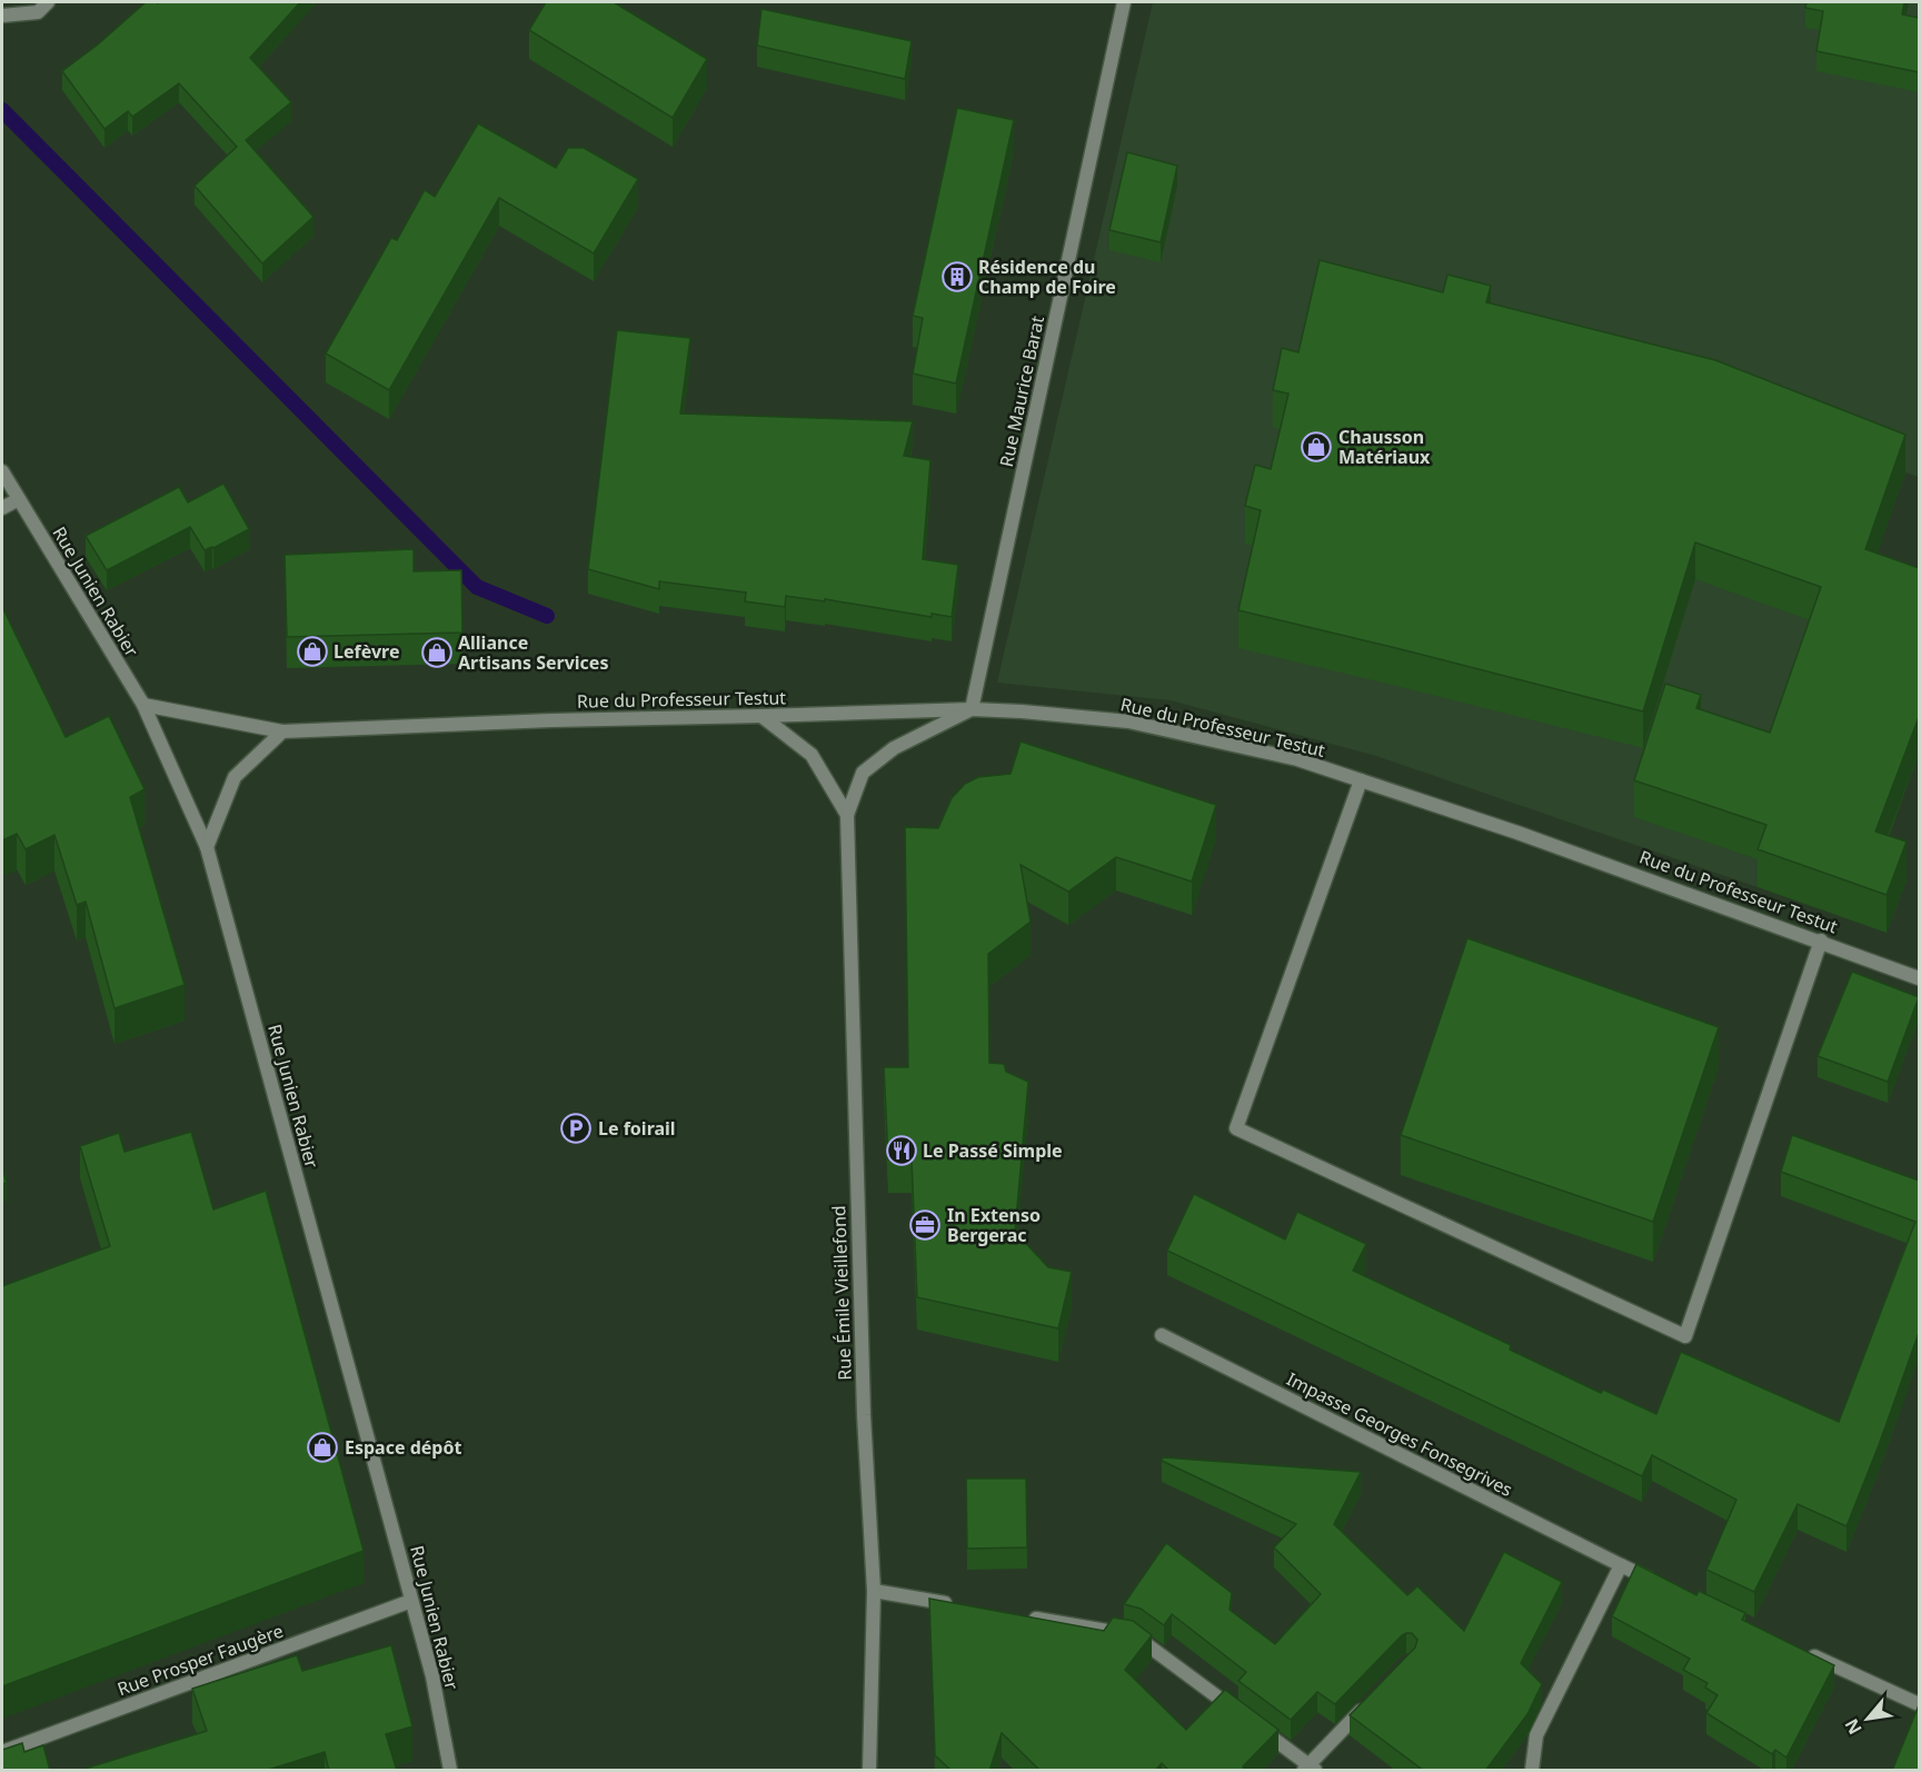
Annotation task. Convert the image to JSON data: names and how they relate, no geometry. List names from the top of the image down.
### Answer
{
  "streets": {
    "street": [
      "Rue Maurice Barat",
      "Rue Junien Rabier",
      "Rue du Professeur Testut",
      "Rue Émile Vieillefond",
      "Impasse Georges Fonsegrives",
      "Rue Prosper Faugère"
    ]
  },
  "crossings": [
    ["Rue Maurice Barat", "Rue du Professeur Testut"],
    ["Rue Maurice Barat", "Rue Émile Vieillefond"],
    ["Rue Junien Rabier", "Rue du Professeur Testut"],
    ["Rue Junien Rabier", "Rue Prosper Faugère"],
    ["Rue du Professeur Testut", "Rue Émile Vieillefond"]
  ],
  "places": {
    "building": ["Résidence du Champ de Foire"],
    "shop": [
      "Chausson Matériaux",
      "Lefèvre",
      "Alliance Artisans Services",
      "Espace dépôt"
    ],
    "parking": ["Le foirail"],
    "restaurant": ["Le Passé Simple"],
    "office": ["In Extenso Bergerac"]
  },
  "north": "bottom left"
}
